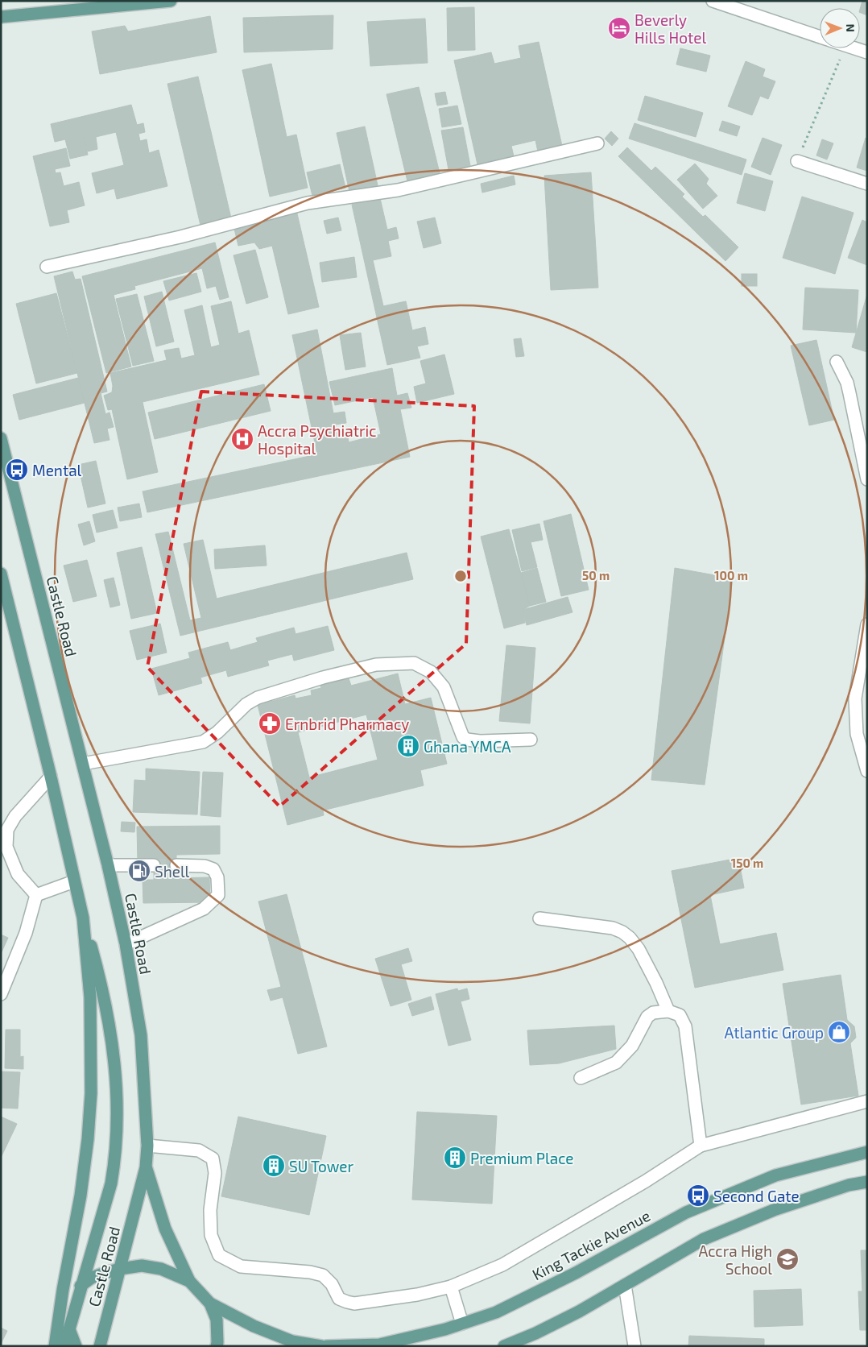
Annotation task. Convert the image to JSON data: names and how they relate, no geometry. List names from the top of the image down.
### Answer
{
  "streets": {
    "main road": ["Castle Road", "King Tackie Avenue"]
  },
  "places": {
    "hotel": ["Beverly Hills Hotel"],
    "hospital": ["Accra Psychiatric Hospital"],
    "bus stop": ["Mental", "Second Gate"],
    "pharmacy": ["Ernbrid Pharmacy"],
    "building": ["Ghana YMCA", "Premium Place", "SU Tower"],
    "fuel station": ["Shell"],
    "shop": ["Atlantic Group"],
    "school or university": ["Accra High School"]
  },
  "north": "right",
  "rings": ["50 m", "100 m", "150 m"]
}
